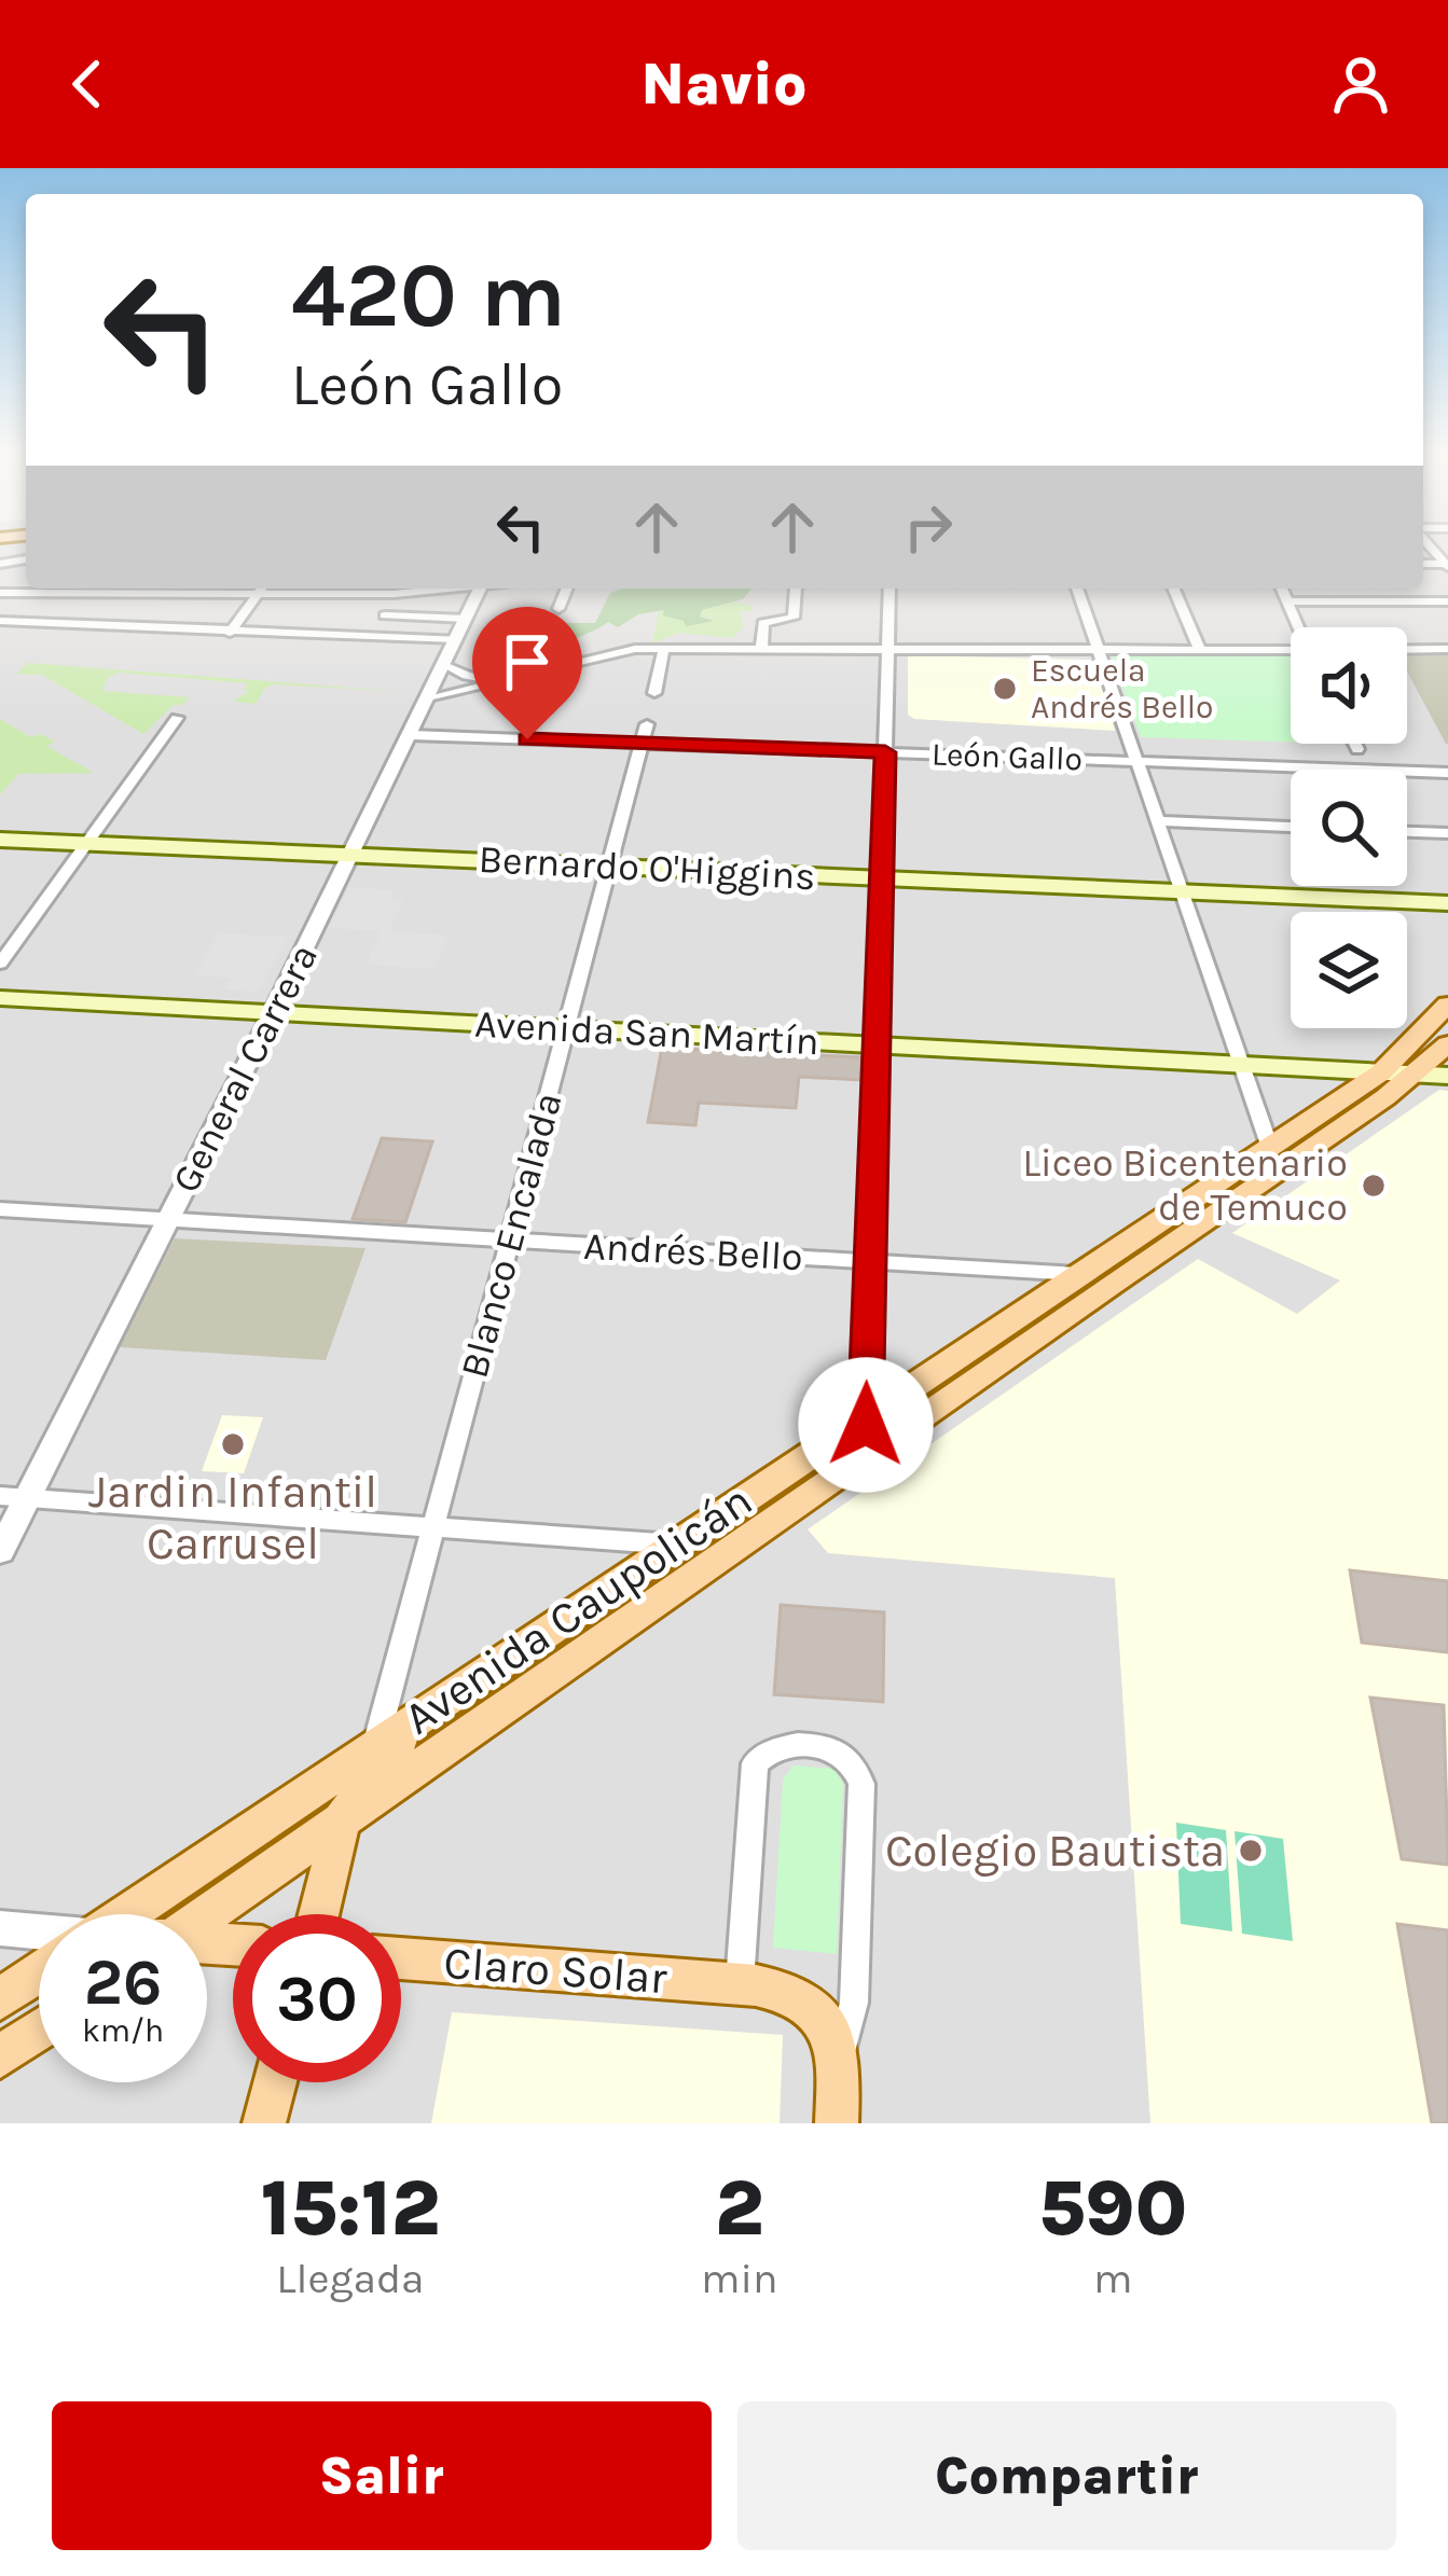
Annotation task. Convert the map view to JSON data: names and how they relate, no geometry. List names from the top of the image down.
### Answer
{
  "streets": {
    "main road": [
      "Bernardo O'Higgins",
      "Avenida San Martín",
      "Avenida Caupolicán",
      "Claro Solar"
    ],
    "street": [
      "León Gallo",
      "General Carrera",
      "Blanco Encalada",
      "Andrés Bello"
    ]
  },
  "crossings": [
    ["León Gallo", "General Carrera"],
    ["León Gallo", "Blanco Encalada"],
    ["Bernardo O'Higgins", "General Carrera"],
    ["Bernardo O'Higgins", "Blanco Encalada"],
    ["Avenida San Martín", "General Carrera"],
    ["Avenida San Martín", "Blanco Encalada"],
    ["Avenida San Martín", "Avenida Caupolicán"],
    ["General Carrera", "Andrés Bello"],
    ["Blanco Encalada", "Andrés Bello"],
    ["Blanco Encalada", "Avenida Caupolicán"],
    ["Andrés Bello", "Avenida Caupolicán"]
  ],
  "places": [
    "Escuela Andrés Bello",
    "Liceo Bicentenario de Temuco",
    "Jardin Infantil Carrusel",
    "Colegio Bautista"
  ],
  "page": {
    "header": "Navio",
    "turn": ["420 m", "León Gallo"],
    "speed": "26 km/h",
    "limit": "30",
    "eta": [
      "15:12",
      "Llegada",
      "2",
      "min",
      "590",
      "m"
    ],
    "buttons": ["Salir", "Compartir"]
  }
}
